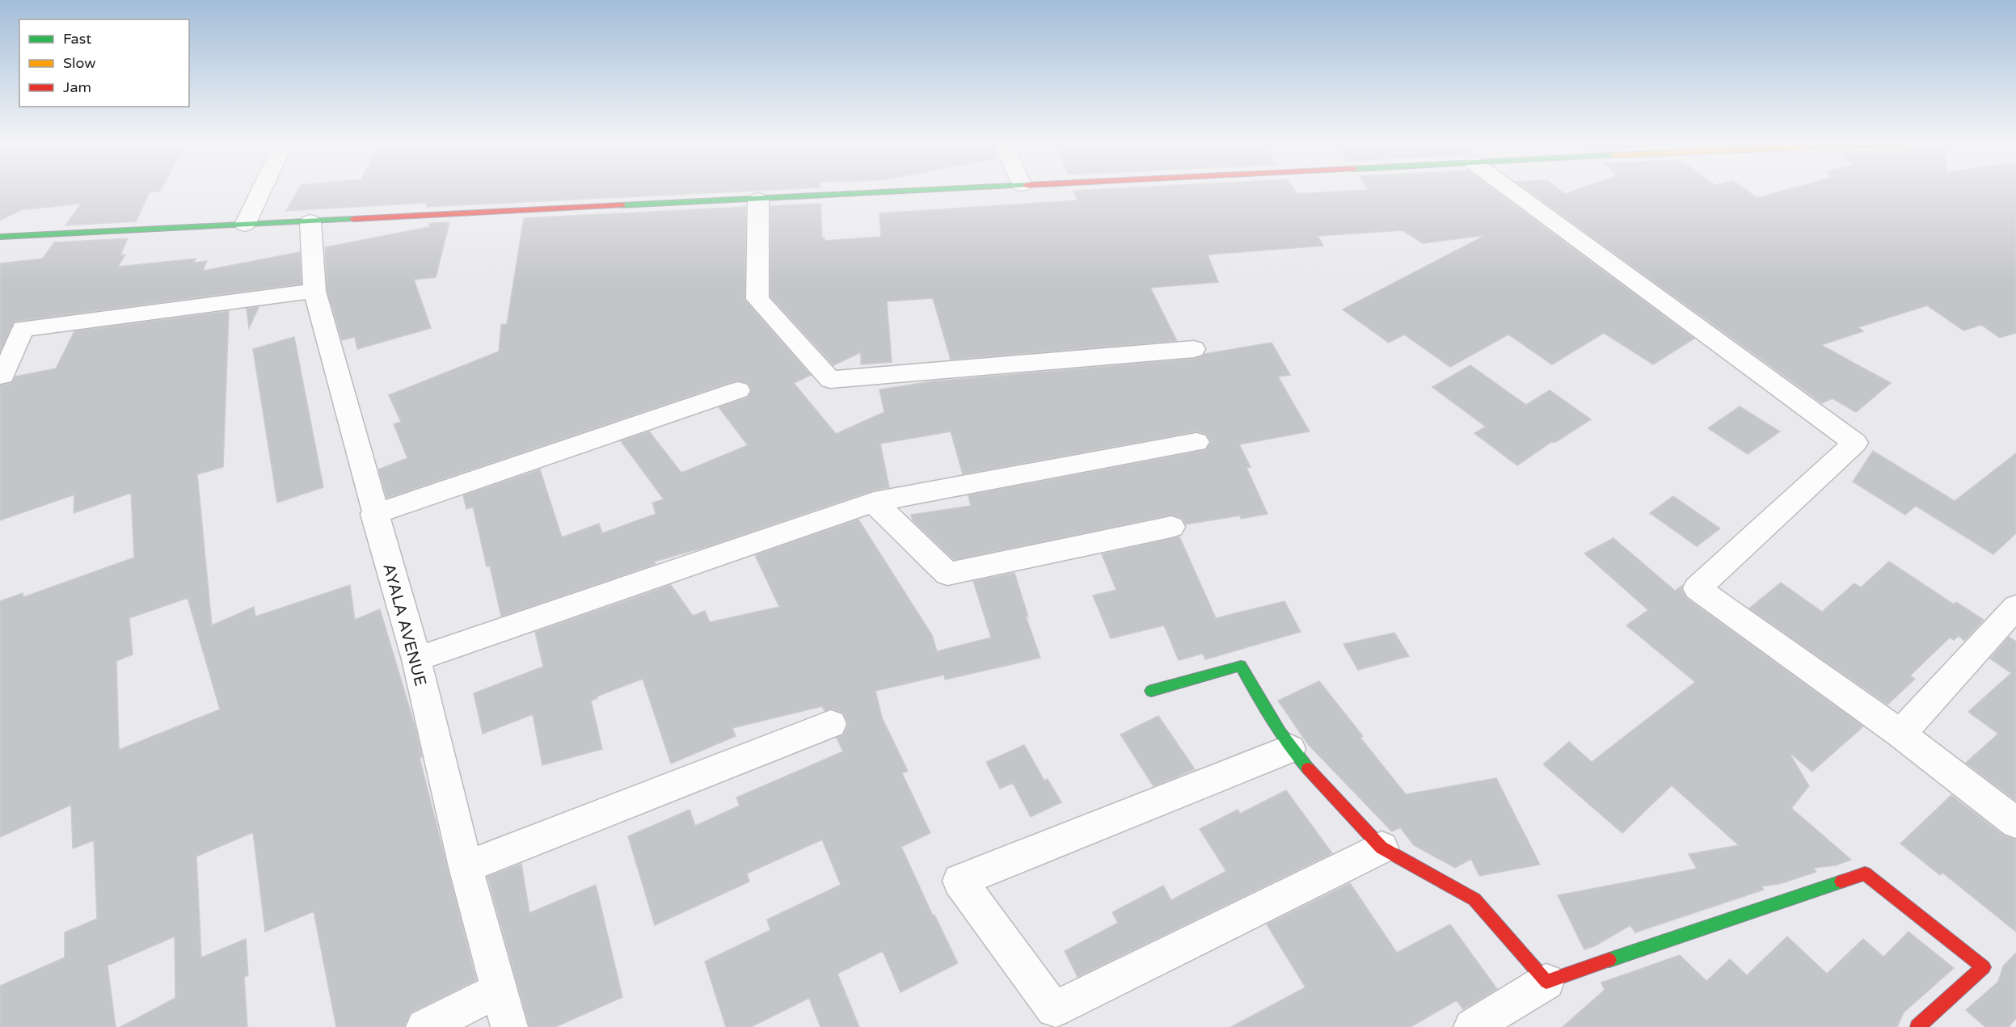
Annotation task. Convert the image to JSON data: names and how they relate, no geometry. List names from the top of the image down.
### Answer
{
  "streets": {
    "street": ["AYALA AVENUE"]
  },
  "legend": ["Fast", "Slow", "Jam"]
}
